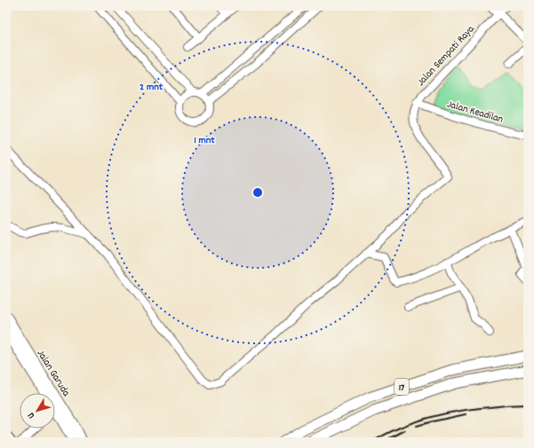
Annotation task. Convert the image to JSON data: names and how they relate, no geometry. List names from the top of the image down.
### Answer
{
  "streets": {
    "highway": ["17"],
    "main road": ["Jalan Garuda"],
    "street": ["Jalan Sempati Raya", "Jalan Keadilan"]
  },
  "crossings": [
    ["Jalan Sempati Raya", "Jalan Keadilan"]
  ],
  "north": "bottom left",
  "rings": ["2 mnt", "1 mnt"]
}
